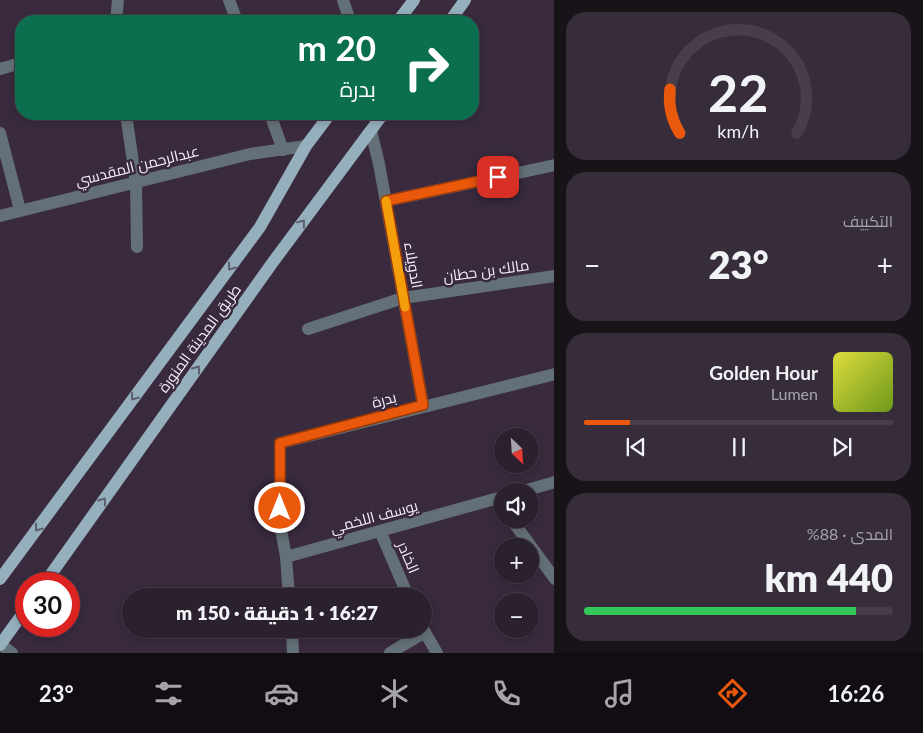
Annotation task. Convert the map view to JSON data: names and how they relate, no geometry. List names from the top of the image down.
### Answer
{
  "streets": {
    "main road": ["طريق المدينة المنورة"],
    "street": [
      "عبدالرحمن المقدسي",
      "الدويلاء",
      "مالك بن حطان",
      "بدرة",
      "يوسف اللخمي",
      "الخادر"
    ]
  },
  "crossings": [
    ["عبدالرحمن المقدسي", "طريق المدينة المنورة"],
    ["الدويلاء", "مالك بن حطان"],
    ["الدويلاء", "طريق المدينة المنورة"],
    ["الدويلاء", "بدرة"],
    ["بدرة", "يوسف اللخمي"],
    ["يوسف اللخمي", "الخادر"]
  ],
  "north": "bottom right",
  "page": {
    "turn": ["20 m", "بدرة"],
    "tile": [
      "التكييف",
      ["المدى · 88%", "440 km"]
    ],
    "heat": ["−", "23°", "+"],
    "song": ["Golden Hour", "Lumen"],
    "map_buttons": ["+", "−"],
    "limit": "30",
    "trip": "16:27 · 1 دقيقة · 150 m",
    "tabs": ["16:26", "23°"],
    "gauge": ["22", "km/h"]
  }
}
